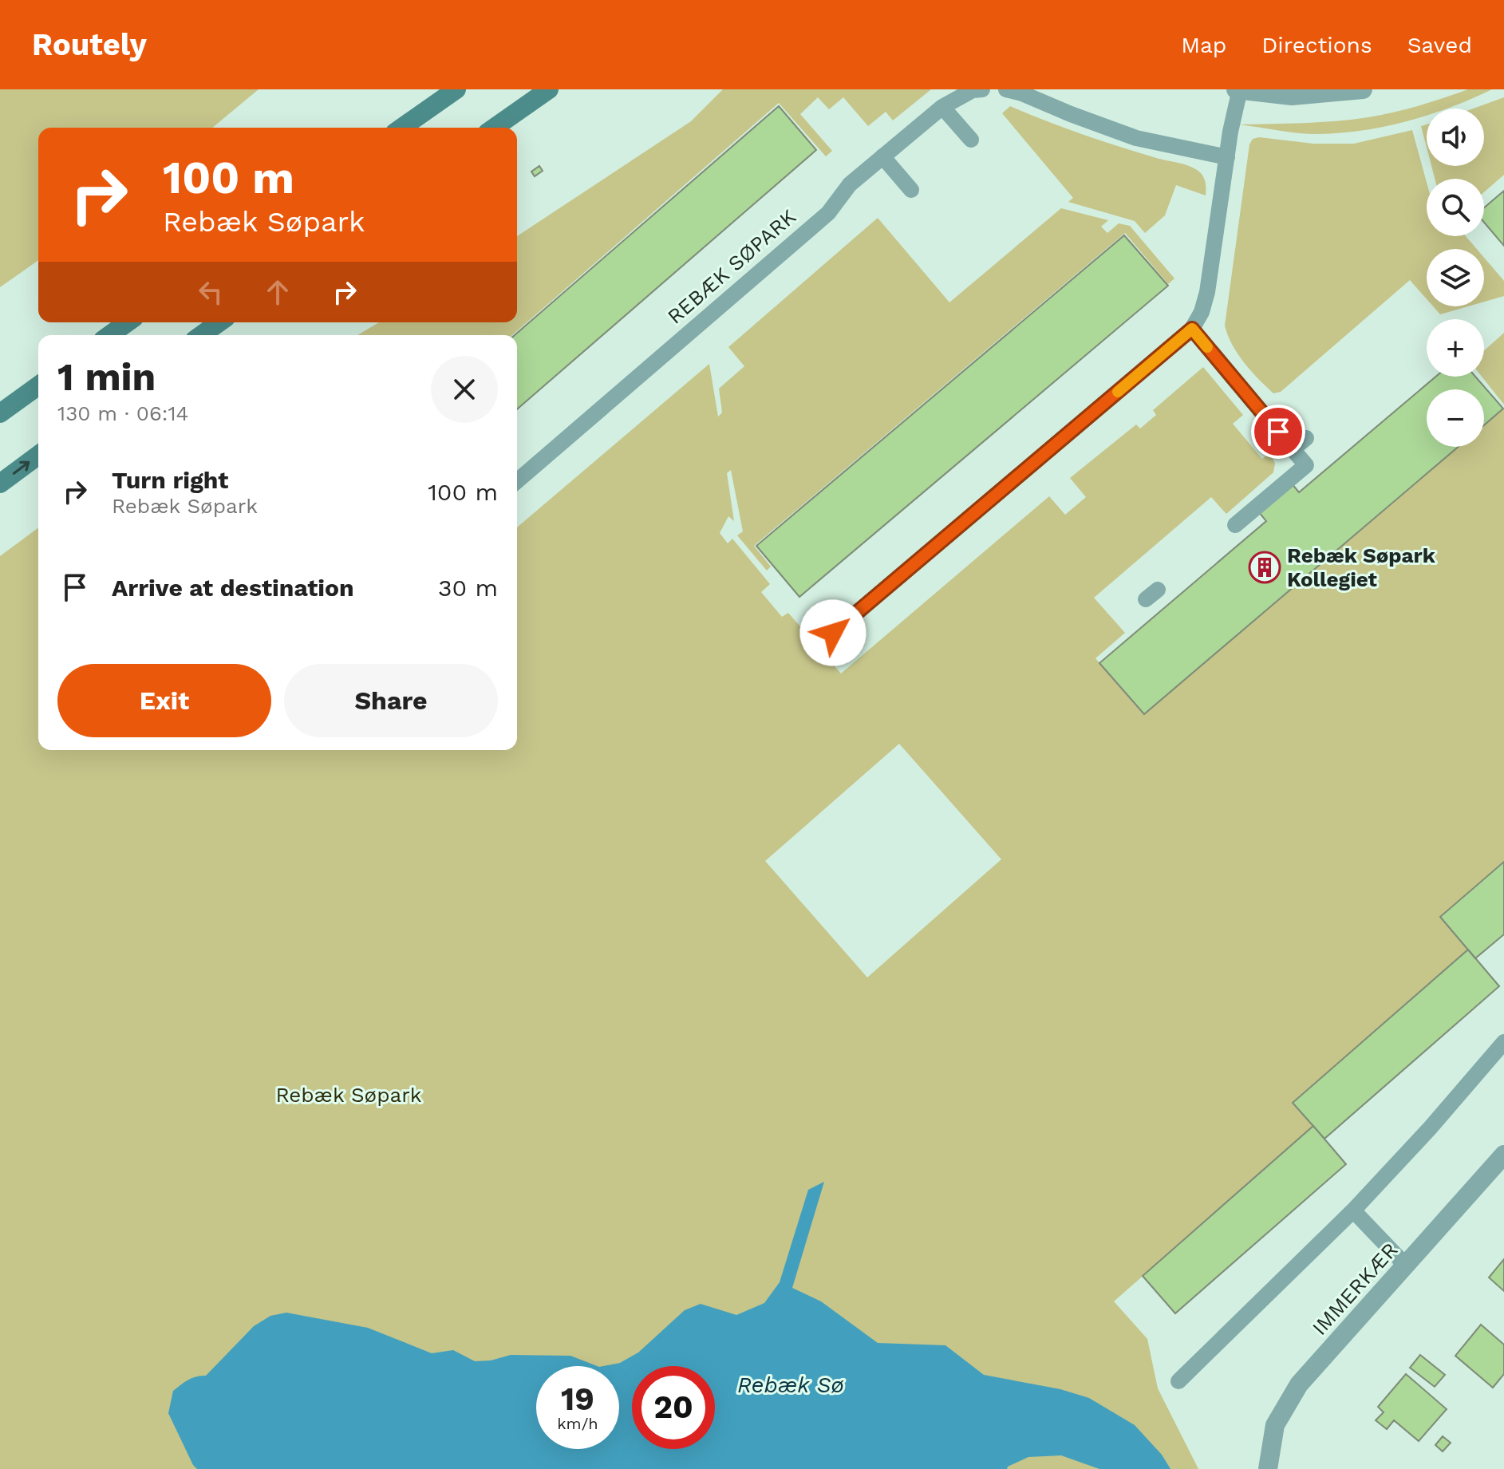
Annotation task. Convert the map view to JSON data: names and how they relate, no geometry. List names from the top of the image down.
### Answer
{
  "streets": {
    "street": ["IMMERKÆR"],
    "lane": ["REBÆK SØPARK"]
  },
  "water": ["Rebæk Sø"],
  "parks": ["Rebæk Søpark"],
  "places": {
    "building": ["Rebæk Søpark Kollegiet"]
  },
  "page": {
    "header": "Routely",
    "nav": ["Map", "Directions", "Saved"],
    "map_buttons": ["+", "−"],
    "turn": ["100 m", "Rebæk Søpark"],
    "heading": ["1 min", "130 m · 06:14"],
    "list": [
      {
        "name": "Turn right",
        "note": "Rebæk Søpark",
        "value": "100 m"
      },
      {
        "name": "Arrive at destination",
        "value": "30 m"
      }
    ],
    "buttons": ["Exit", "Share"],
    "speed": "19 km/h",
    "limit": "20"
  }
}
